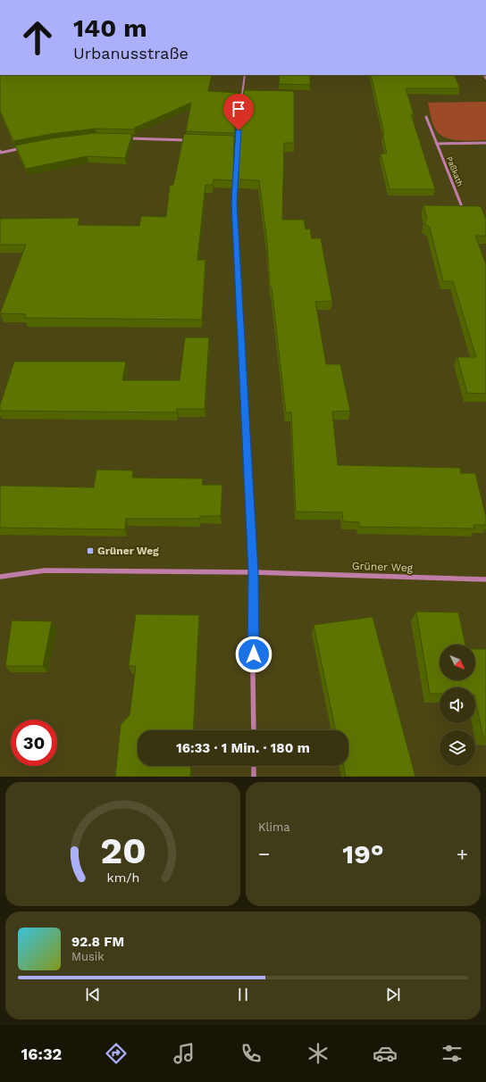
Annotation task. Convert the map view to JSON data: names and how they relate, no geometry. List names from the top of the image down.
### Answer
{
  "streets": {
    "street": ["Paßkath", "Grüner Weg"]
  },
  "places": {
    "transit": ["Grüner Weg"]
  },
  "north": "bottom right",
  "page": {
    "turn": ["140 m", "Urbanusstraße"],
    "limit": "30",
    "trip": "16:33 · 1 Min. · 180 m",
    "tile": "Klima",
    "heat": ["−", "19°", "+"],
    "song": ["92.8 FM", "Musik"],
    "tabs": "16:32",
    "gauge": ["20", "km/h"]
  }
}
